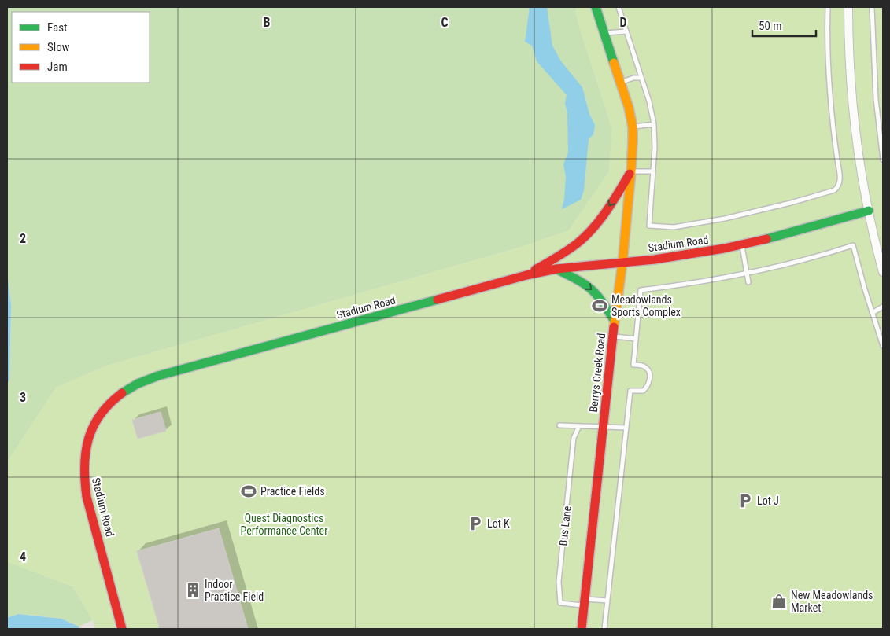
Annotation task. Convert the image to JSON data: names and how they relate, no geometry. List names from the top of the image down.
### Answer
{
  "streets": {
    "street": ["Stadium Road", "Berrys Creek Road"],
    "lane": ["Bus Lane"]
  },
  "crossings": [
    ["Stadium Road", "Berrys Creek Road"],
    ["Berrys Creek Road", "Bus Lane"]
  ],
  "parks": ["Quest Diagnostics Performance Center"],
  "places": {
    "sports": ["Meadowlands Sports Complex", "Practice Fields"],
    "parking": ["Lot J", "Lot K"],
    "building": ["Indoor Practice Field"],
    "shop": ["New Meadowlands Market"]
  },
  "legend": ["Fast", "Slow", "Jam"],
  "scale_bar": "50 m",
  "grid": {
    "columns": ["B", "C", "D"],
    "rows": ["2", "3", "4"]
  }
}
